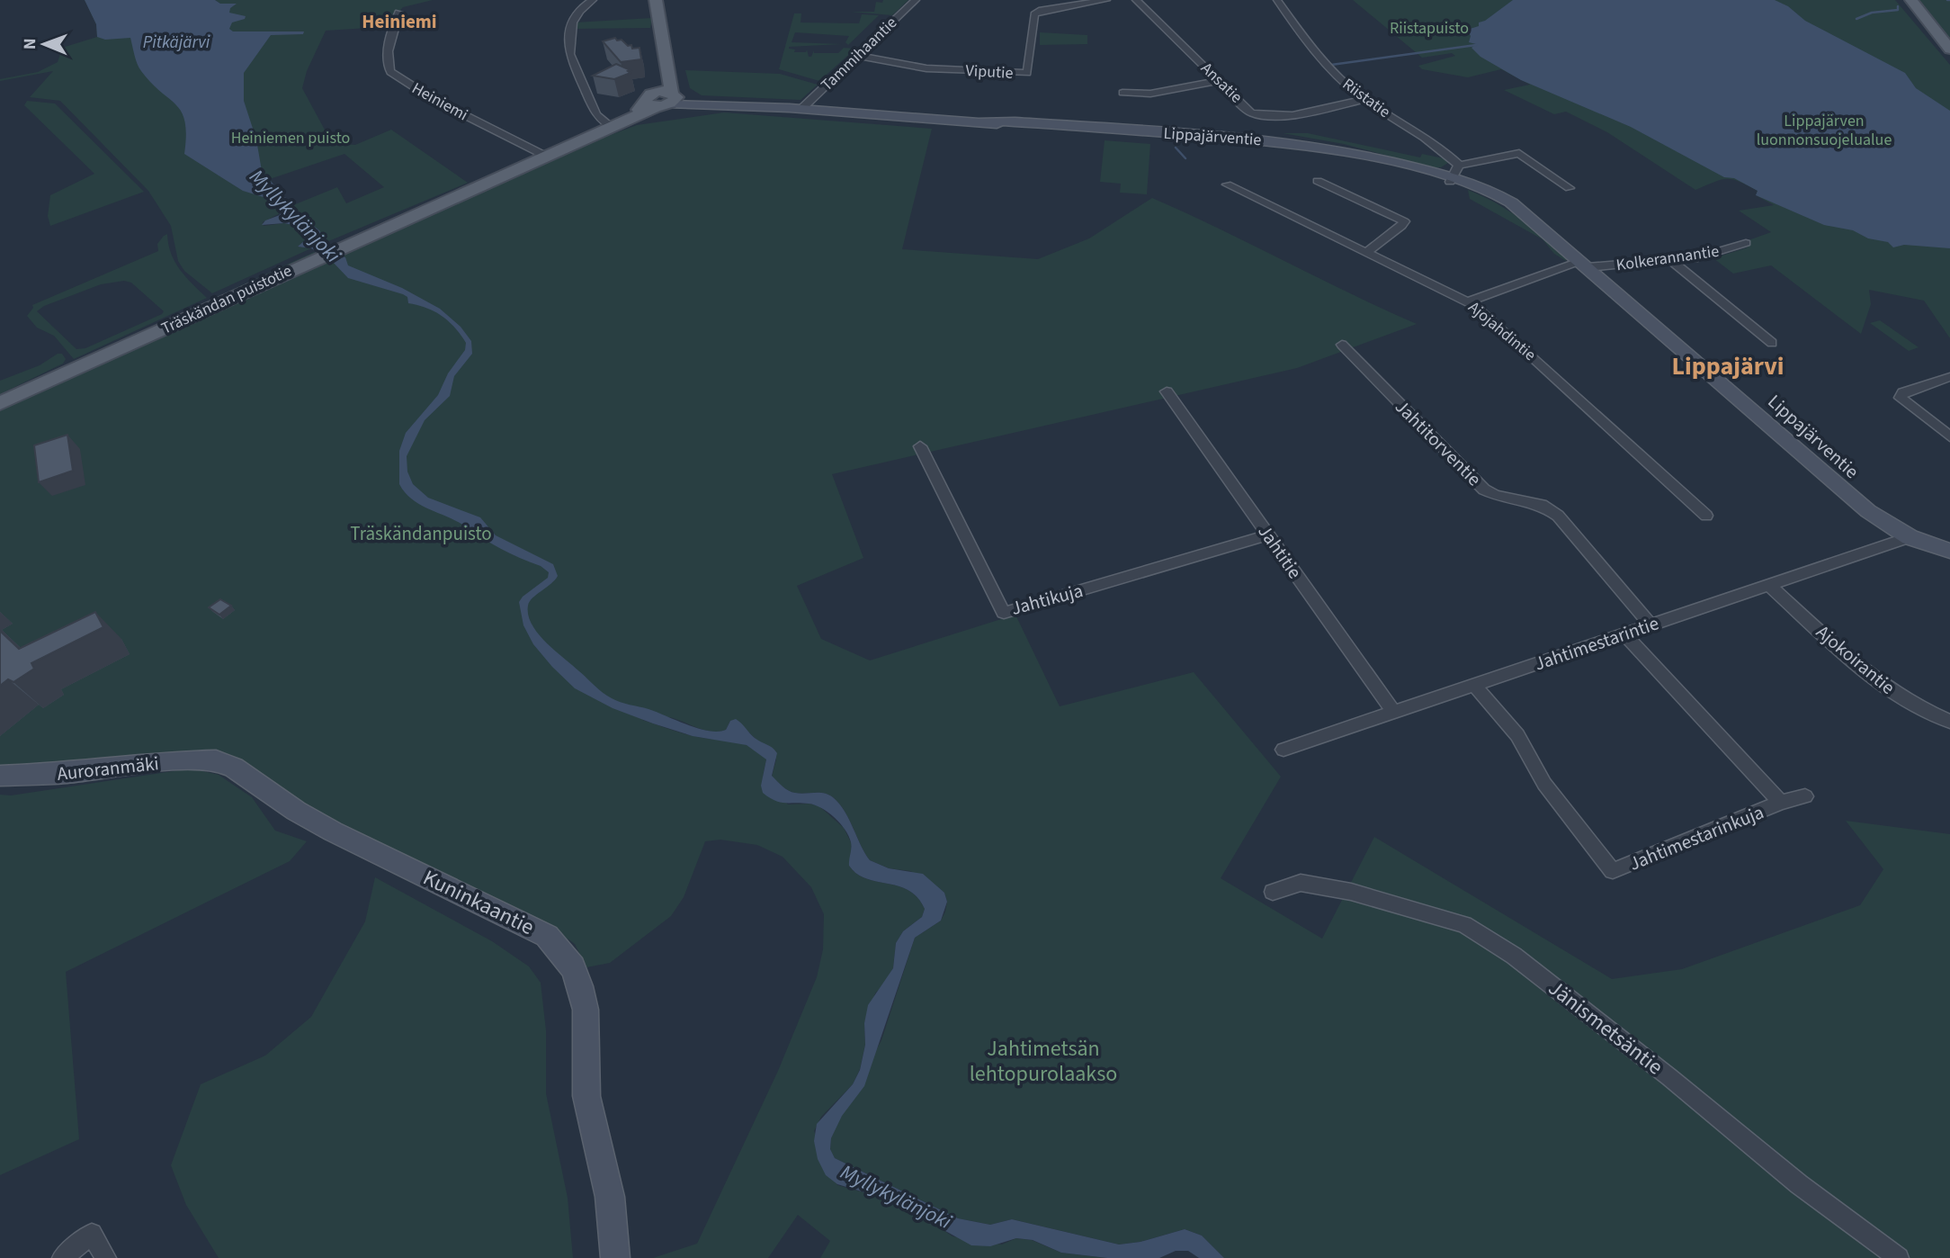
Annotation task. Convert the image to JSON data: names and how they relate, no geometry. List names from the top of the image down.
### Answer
{
  "streets": {
    "main road": [
      "Lippajärventie",
      "Träskändan puistotie",
      "Auroranmäki",
      "Kuninkaantie"
    ],
    "street": [
      "Tammihaantie",
      "Viputie",
      "Ansatie",
      "Riistatie",
      "Heiniemi",
      "Kolkerannantie",
      "Ajojahdintie",
      "Jahtitorventie",
      "Jahtitie",
      "Jahtikuja",
      "Jahtimestarintie",
      "Ajokoirantie",
      "Jahtimestarinkuja",
      "Jänismetsäntie"
    ]
  },
  "crossings": [
    ["Tammihaantie", "Viputie"],
    ["Tammihaantie", "Lippajärventie"],
    ["Ansatie", "Riistatie"],
    ["Riistatie", "Lippajärventie"],
    ["Heiniemi", "Träskändan puistotie"],
    ["Lippajärventie", "Kolkerannantie"],
    ["Lippajärventie", "Träskändan puistotie"],
    ["Lippajärventie", "Jahtimestarintie"],
    ["Kolkerannantie", "Ajojahdintie"],
    ["Jahtitorventie", "Jahtimestarintie"],
    ["Jahtitie", "Jahtikuja"],
    ["Jahtitie", "Jahtimestarintie"],
    ["Jahtimestarintie", "Ajokoirantie"],
    ["Jahtimestarintie", "Jahtimestarinkuja"],
    ["Auroranmäki", "Kuninkaantie"]
  ],
  "districts": ["Heiniemi", "Lippajärvi"],
  "water": ["Pitkäjärvi", "Myllykylänjoki"],
  "parks": [
    "Riistapuisto",
    "Lippajärven luonnonsuojelualue",
    "Heiniemen puisto",
    "Träskändanpuisto",
    "Jahtimetsän lehtopurolaakso"
  ],
  "north": "left"
}
